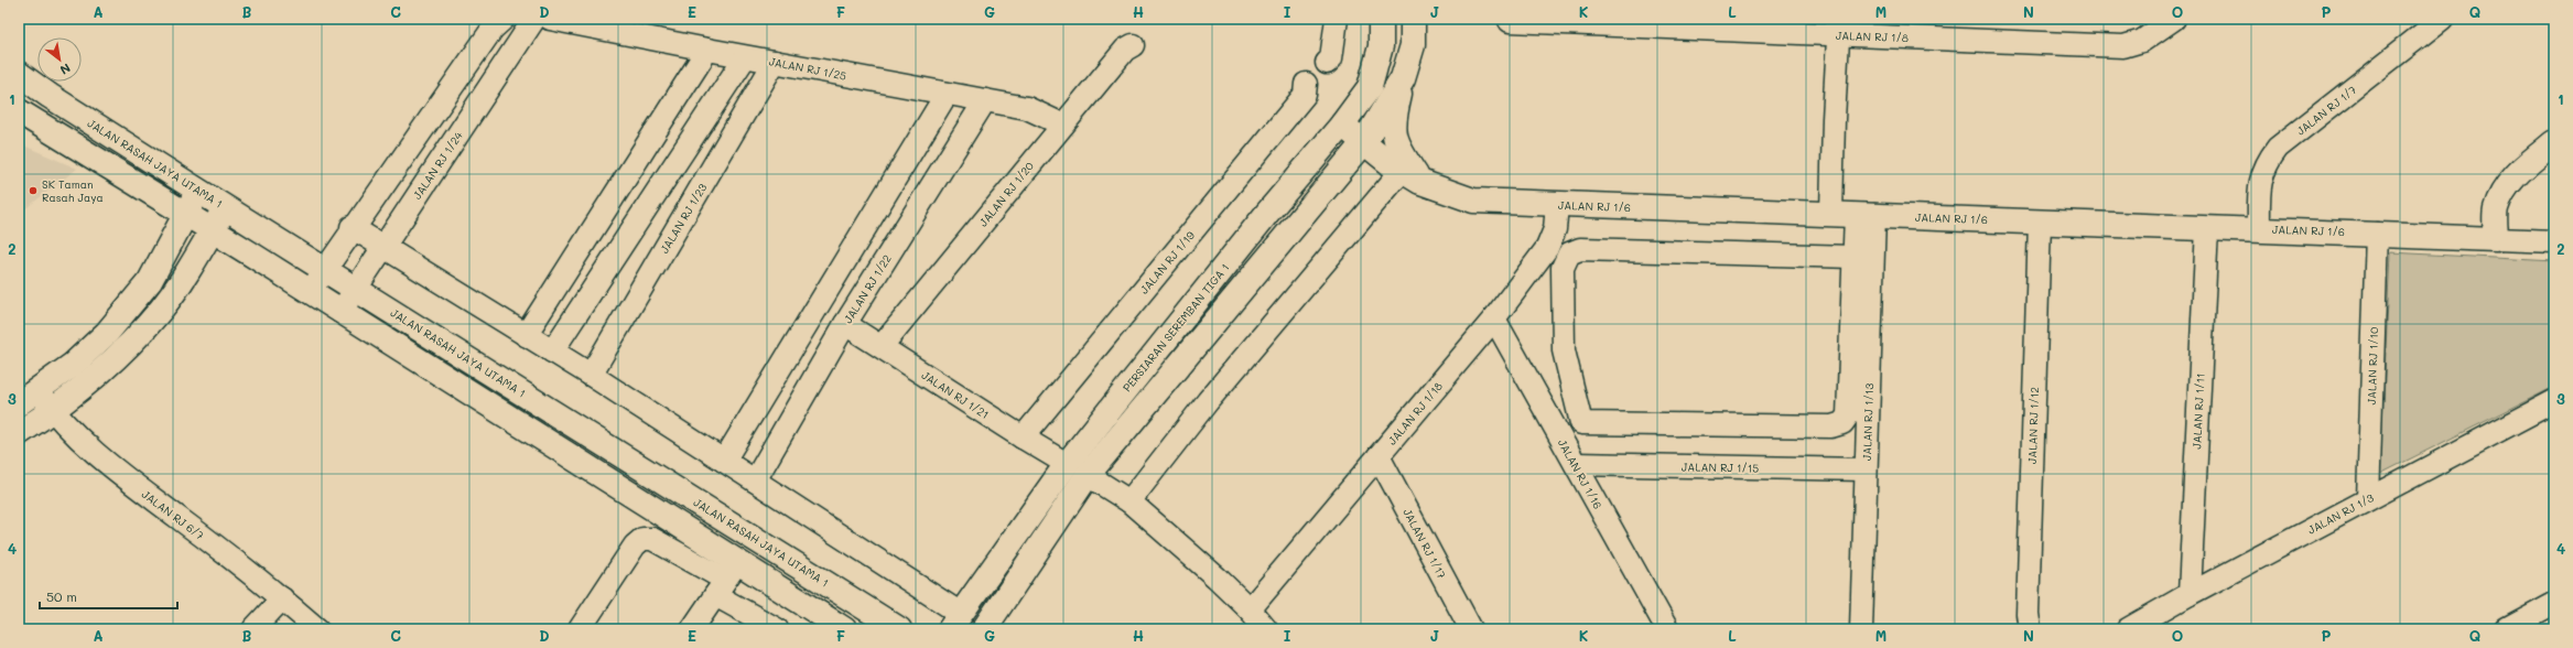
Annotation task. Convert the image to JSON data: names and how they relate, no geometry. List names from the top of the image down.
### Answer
{
  "streets": {
    "street": [
      "JALAN RJ 1/8",
      "JALAN RJ 1/25",
      "JALAN RJ 1/7",
      "JALAN RASAH JAYA UTAMA 1",
      "JALAN RJ 1/24",
      "JALAN RJ 1/20",
      "JALAN RJ 1/6",
      "JALAN RJ 1/23",
      "JALAN RJ 1/19",
      "JALAN RJ 1/22",
      "PERSIARAN SEREMBAN TIGA 1",
      "JALAN RJ 1/10",
      "JALAN RJ 1/21",
      "JALAN RJ 1/11",
      "JALAN RJ 1/18",
      "JALAN RJ 1/13",
      "JALAN RJ 1/12",
      "JALAN RJ 1/15",
      "JALAN RJ 1/16",
      "JALAN RJ 1/3",
      "JALAN RJ 6/7",
      "JALAN RJ 1/17"
    ]
  },
  "crossings": [
    ["JALAN RJ 1/25", "JALAN RJ 1/20"],
    ["JALAN RJ 1/25", "JALAN RJ 1/23"],
    ["JALAN RJ 1/25", "JALAN RJ 1/22"],
    ["JALAN RJ 1/7", "JALAN RJ 1/6"],
    ["JALAN RASAH JAYA UTAMA 1", "JALAN RJ 1/24"],
    ["JALAN RJ 1/20", "JALAN RJ 1/21"],
    ["JALAN RJ 1/6", "PERSIARAN SEREMBAN TIGA 1"],
    ["JALAN RJ 1/6", "JALAN RJ 1/10"],
    ["JALAN RJ 1/6", "JALAN RJ 1/11"],
    ["JALAN RJ 1/6", "JALAN RJ 1/18"],
    ["JALAN RJ 1/6", "JALAN RJ 1/13"],
    ["JALAN RJ 1/6", "JALAN RJ 1/12"],
    ["JALAN RJ 1/19", "JALAN RJ 1/21"],
    ["JALAN RJ 1/22", "JALAN RJ 1/21"],
    ["PERSIARAN SEREMBAN TIGA 1", "JALAN RJ 1/21"],
    ["JALAN RJ 1/10", "JALAN RJ 1/3"],
    ["JALAN RJ 1/11", "JALAN RJ 1/3"],
    ["JALAN RJ 1/18", "JALAN RJ 1/16"],
    ["JALAN RJ 1/18", "JALAN RJ 1/17"],
    ["JALAN RJ 1/13", "JALAN RJ 1/15"],
    ["JALAN RJ 1/15", "JALAN RJ 1/16"]
  ],
  "places": ["SK Taman Rasah Jaya"],
  "scale_bar": "50 m",
  "north": "bottom right",
  "grid": {
    "columns": [
      "A",
      "B",
      "C",
      "D",
      "E",
      "F",
      "G",
      "H",
      "I",
      "J",
      "K",
      "L",
      "M",
      "N",
      "O",
      "P",
      "Q"
    ],
    "rows": [
      "1",
      "2",
      "3",
      "4"
    ]
  }
}
